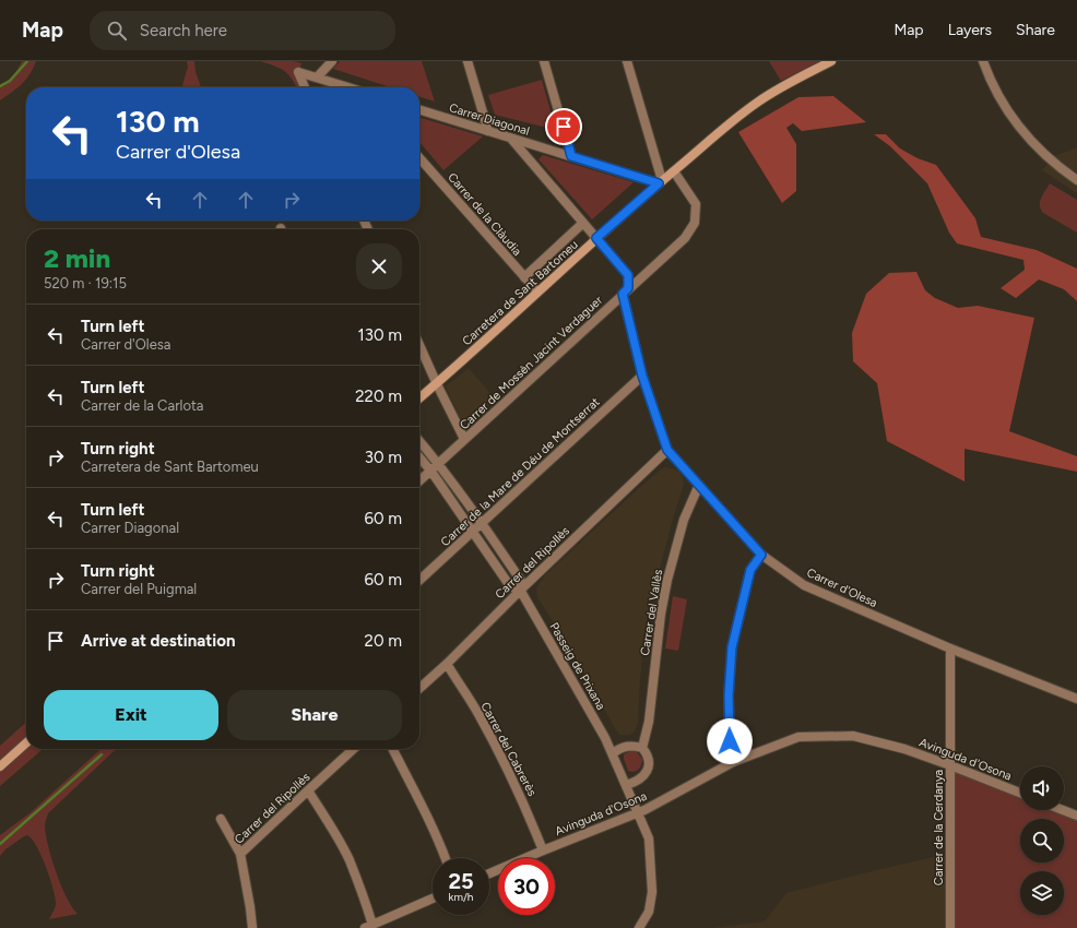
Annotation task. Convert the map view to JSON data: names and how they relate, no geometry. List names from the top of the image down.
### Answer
{
  "streets": {
    "street": [
      "Carrer Diagonal",
      "Carrer de la Clàudia",
      "Carretera de Sant Bartomeu",
      "Carrer de Mossèn Jacint Verdaguer",
      "Carrer de la Mare de Déu de Montserrat",
      "Carrer del Ripollès",
      "Carrer d'Olesa",
      "Carrer del Vallès",
      "Passeig de Prixana",
      "Carrer del Cabrerès",
      "Avinguda d'Osona",
      "Carrer de la Cerdanya"
    ]
  },
  "crossings": [
    ["Carrer Diagonal", "Carretera de Sant Bartomeu"],
    ["Carrer Diagonal", "Carrer d'Olesa"],
    ["Carrer de la Clàudia", "Carretera de Sant Bartomeu"],
    ["Carretera de Sant Bartomeu", "Carrer de Mossèn Jacint Verdaguer"],
    ["Carretera de Sant Bartomeu", "Carrer d'Olesa"],
    ["Carrer de Mossèn Jacint Verdaguer", "Carrer d'Olesa"],
    ["Carrer de Mossèn Jacint Verdaguer", "Passeig de Prixana"],
    ["Carrer de la Mare de Déu de Montserrat", "Carrer d'Olesa"],
    ["Carrer de la Mare de Déu de Montserrat", "Passeig de Prixana"],
    ["Carrer del Ripollès", "Carrer d'Olesa"],
    ["Carrer del Ripollès", "Passeig de Prixana"],
    ["Carrer del Ripollès", "Carrer del Cabrerès"],
    ["Carrer d'Olesa", "Carrer del Vallès"],
    ["Carrer d'Olesa", "Carrer de la Cerdanya"],
    ["Carrer del Vallès", "Passeig de Prixana"],
    ["Carrer del Cabrerès", "Avinguda d'Osona"],
    ["Avinguda d'Osona", "Carrer de la Cerdanya"]
  ],
  "page": {
    "header": "Map",
    "search": "Search here",
    "nav": ["Map", "Layers", "Share"],
    "turn": ["130 m", "Carrer d'Olesa"],
    "heading": ["2 min", "520 m · 19:15"],
    "list": [
      {
        "name": "Turn left",
        "note": "Carrer d'Olesa",
        "value": "130 m"
      },
      {
        "name": "Turn left",
        "note": "Carrer de la Carlota",
        "value": "220 m"
      },
      {
        "name": "Turn right",
        "note": "Carretera de Sant Bartomeu",
        "value": "30 m"
      },
      {
        "name": "Turn left",
        "note": "Carrer Diagonal",
        "value": "60 m"
      },
      {
        "name": "Turn right",
        "note": "Carrer del Puigmal",
        "value": "60 m"
      },
      {
        "name": "Arrive at destination",
        "value": "20 m"
      }
    ],
    "buttons": ["Exit", "Share"],
    "speed": "25 km/h",
    "limit": "30"
  }
}
